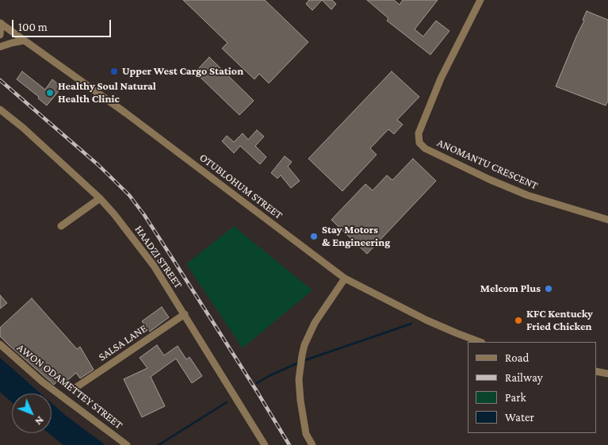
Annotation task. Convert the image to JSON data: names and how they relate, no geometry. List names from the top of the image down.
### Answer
{
  "streets": {
    "street": [
      "ANOMANTU CRESCENT",
      "OTUBLOHUM STREET",
      "HAADZI STREET",
      "SALSA LANE",
      "AWON ODAMETTEY STREET"
    ]
  },
  "crossings": [
    ["HAADZI STREET", "SALSA LANE"]
  ],
  "places": [
    "Upper West Cargo Station",
    "Healthy Soul Natural Health Clinic",
    "Stay Motors & Engineering",
    "Melcom Plus",
    "KFC Kentucky Fried Chicken"
  ],
  "legend": [
    "Road",
    "Railway",
    "Park",
    "Water"
  ],
  "scale_bar": "100 m",
  "north": "bottom right"
}
